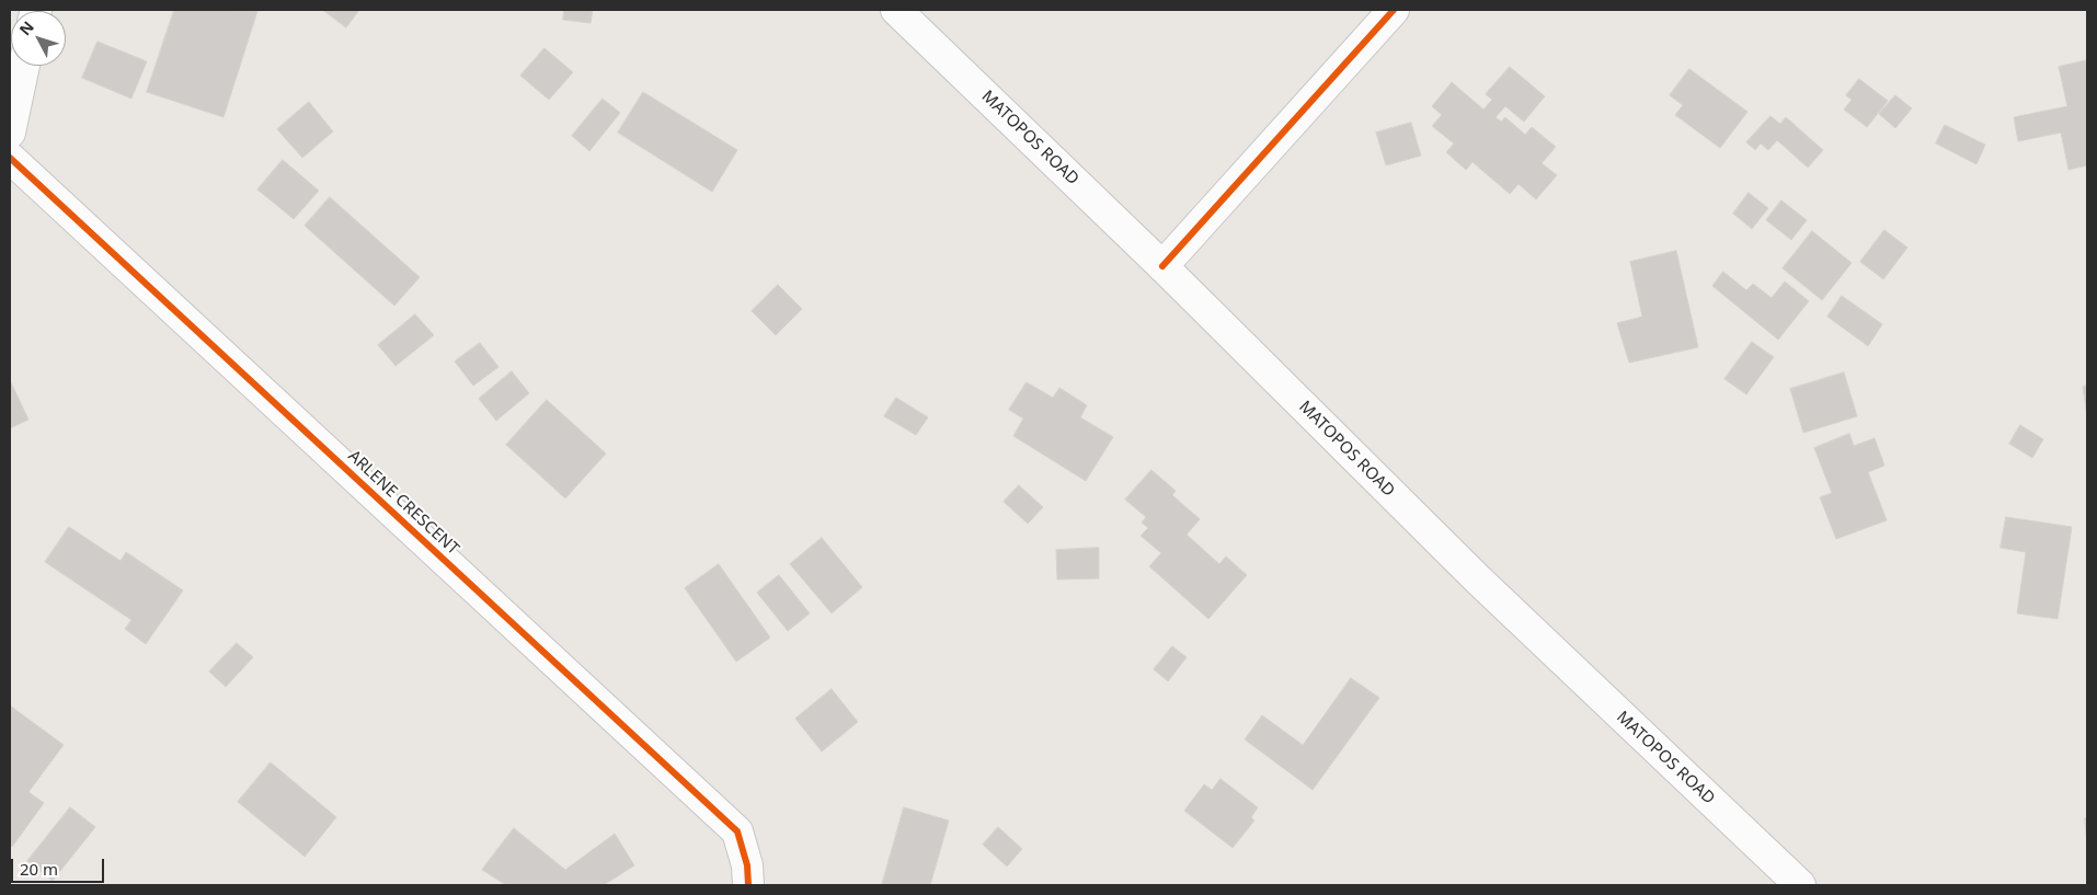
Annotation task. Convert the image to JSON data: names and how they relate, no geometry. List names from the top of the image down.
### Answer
{
  "streets": {
    "street": ["MATOPOS ROAD", "ARLENE CRESCENT"]
  },
  "scale_bar": "20 m",
  "north": "top left"
}
